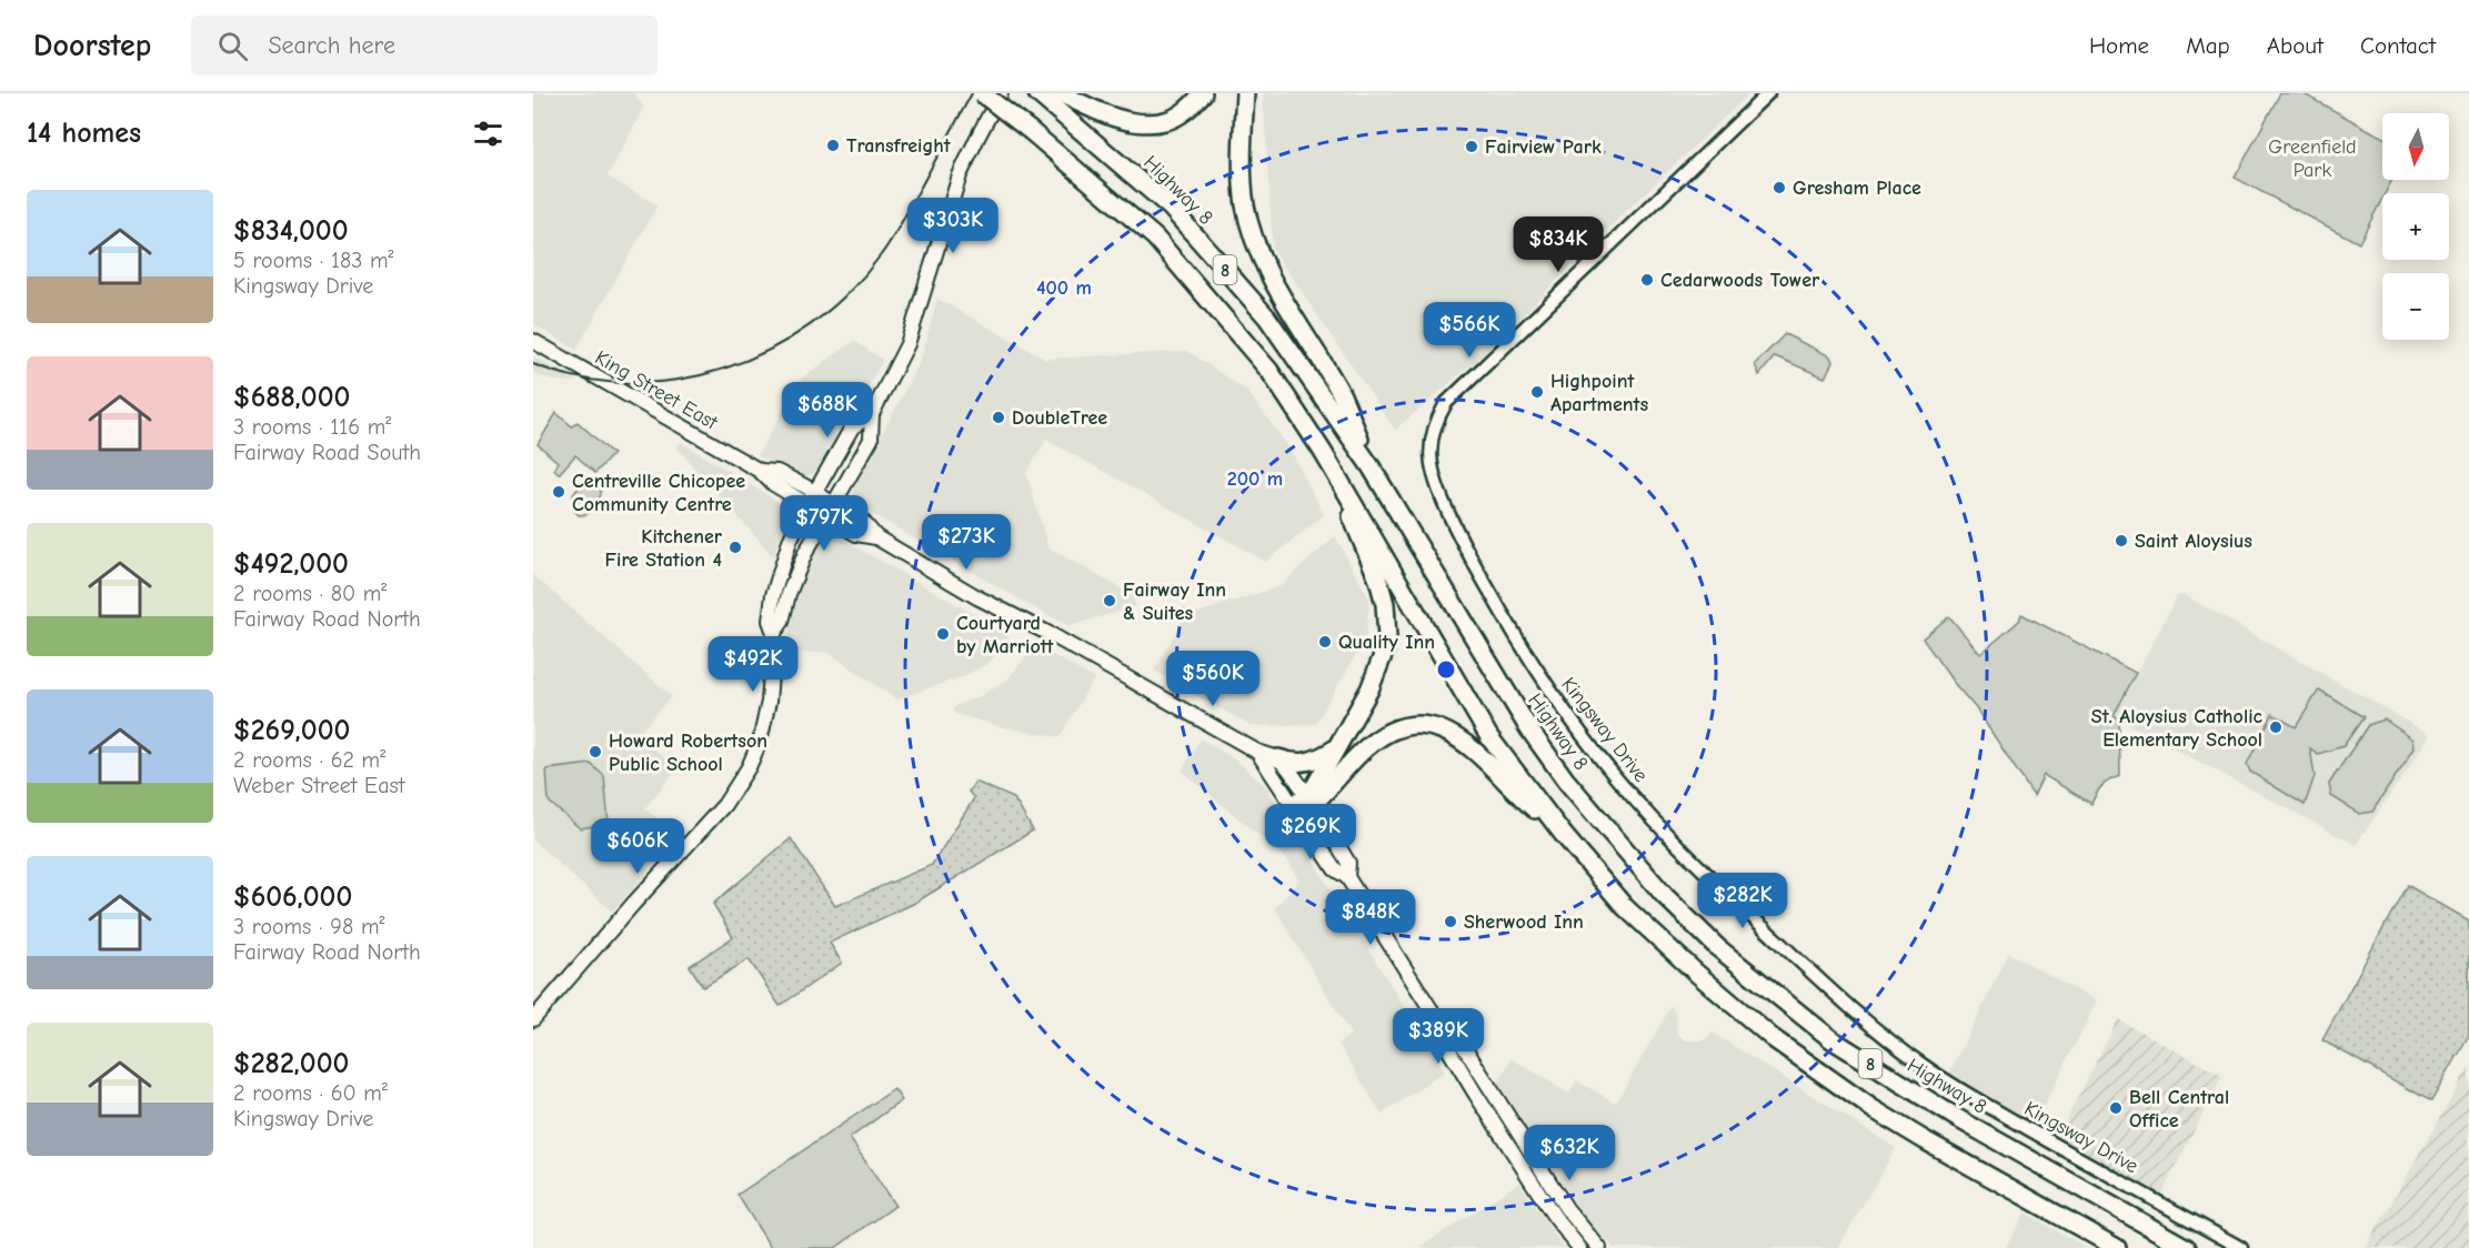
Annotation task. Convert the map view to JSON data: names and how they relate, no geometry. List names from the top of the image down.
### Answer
{
  "streets": {
    "highway": ["Highway 8", "8"],
    "main road": ["King Street East"],
    "street": ["Kingsway Drive"]
  },
  "parks": ["Greenfield Park"],
  "places": [
    "Transfreight",
    "Fairview Park",
    "Gresham Place",
    "Cedarwoods Tower",
    "Highpoint Apartments",
    "DoubleTree",
    "Centreville Chicopee Community Centre",
    "Saint Aloysius",
    "Kitchener Fire Station 4",
    "Fairway Inn & Suites",
    "Courtyard by Marriott",
    "Quality Inn",
    "St. Aloysius Catholic Elementary School",
    "Howard Robertson Public School",
    "Sherwood Inn",
    "Bell Central Office"
  ],
  "north": "bottom",
  "page": {
    "header": "Doorstep",
    "search": "Search here",
    "nav": [
      "Home",
      "Map",
      "About",
      "Contact"
    ],
    "heading": "14 homes",
    "map_buttons": ["+", "−"],
    "list": [
      {
        "name": "$834,000",
        "note": "5 rooms · 183 m² · Kingsway Drive"
      },
      {
        "name": "$688,000",
        "note": "3 rooms · 116 m² · Fairway Road South"
      },
      {
        "name": "$492,000",
        "note": "2 rooms · 80 m² · Fairway Road North"
      },
      {
        "name": "$269,000",
        "note": "2 rooms · 62 m² · Weber Street East"
      },
      {
        "name": "$606,000",
        "note": "3 rooms · 98 m² · Fairway Road North"
      },
      {
        "name": "$282,000",
        "note": "2 rooms · 60 m² · Kingsway Drive"
      }
    ],
    "price": [
      "$303K",
      "$834K",
      "$566K",
      "$688K",
      "$797K",
      "$273K",
      "$492K",
      "$560K",
      "$269K",
      "$606K",
      "$282K",
      "$848K",
      "$389K",
      "$632K"
    ]
  },
  "rings": ["400 m", "200 m"]
}
